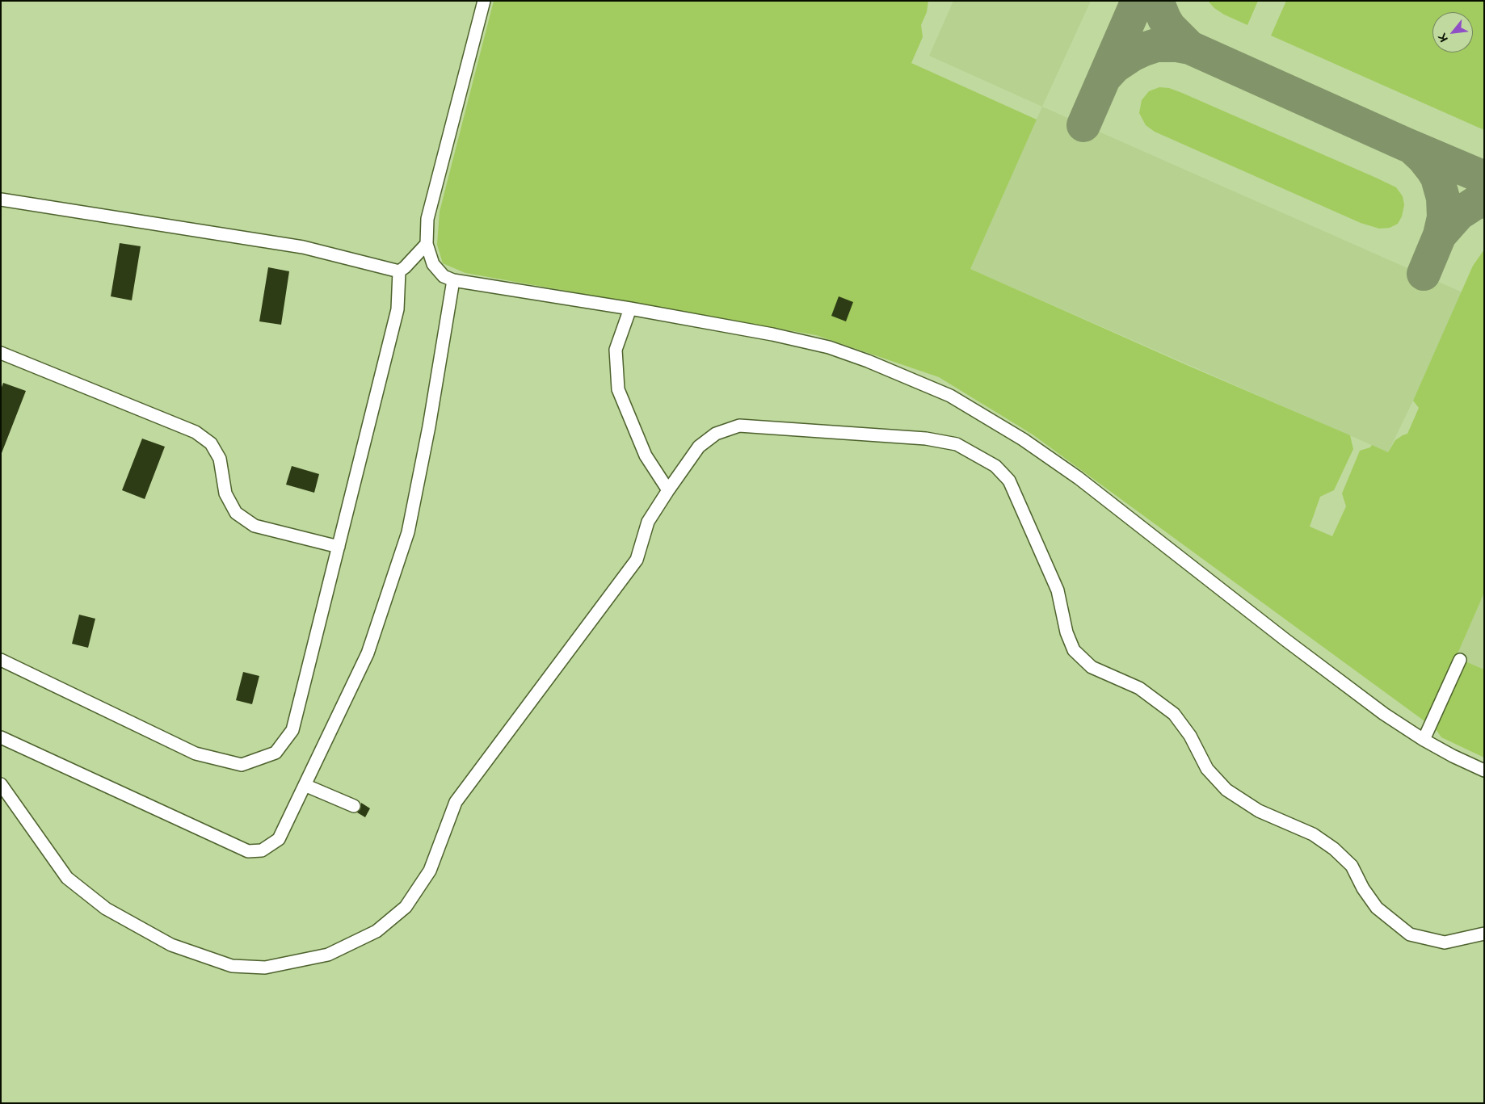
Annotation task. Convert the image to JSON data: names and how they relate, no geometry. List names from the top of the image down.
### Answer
{
  "north": "bottom left"
}
